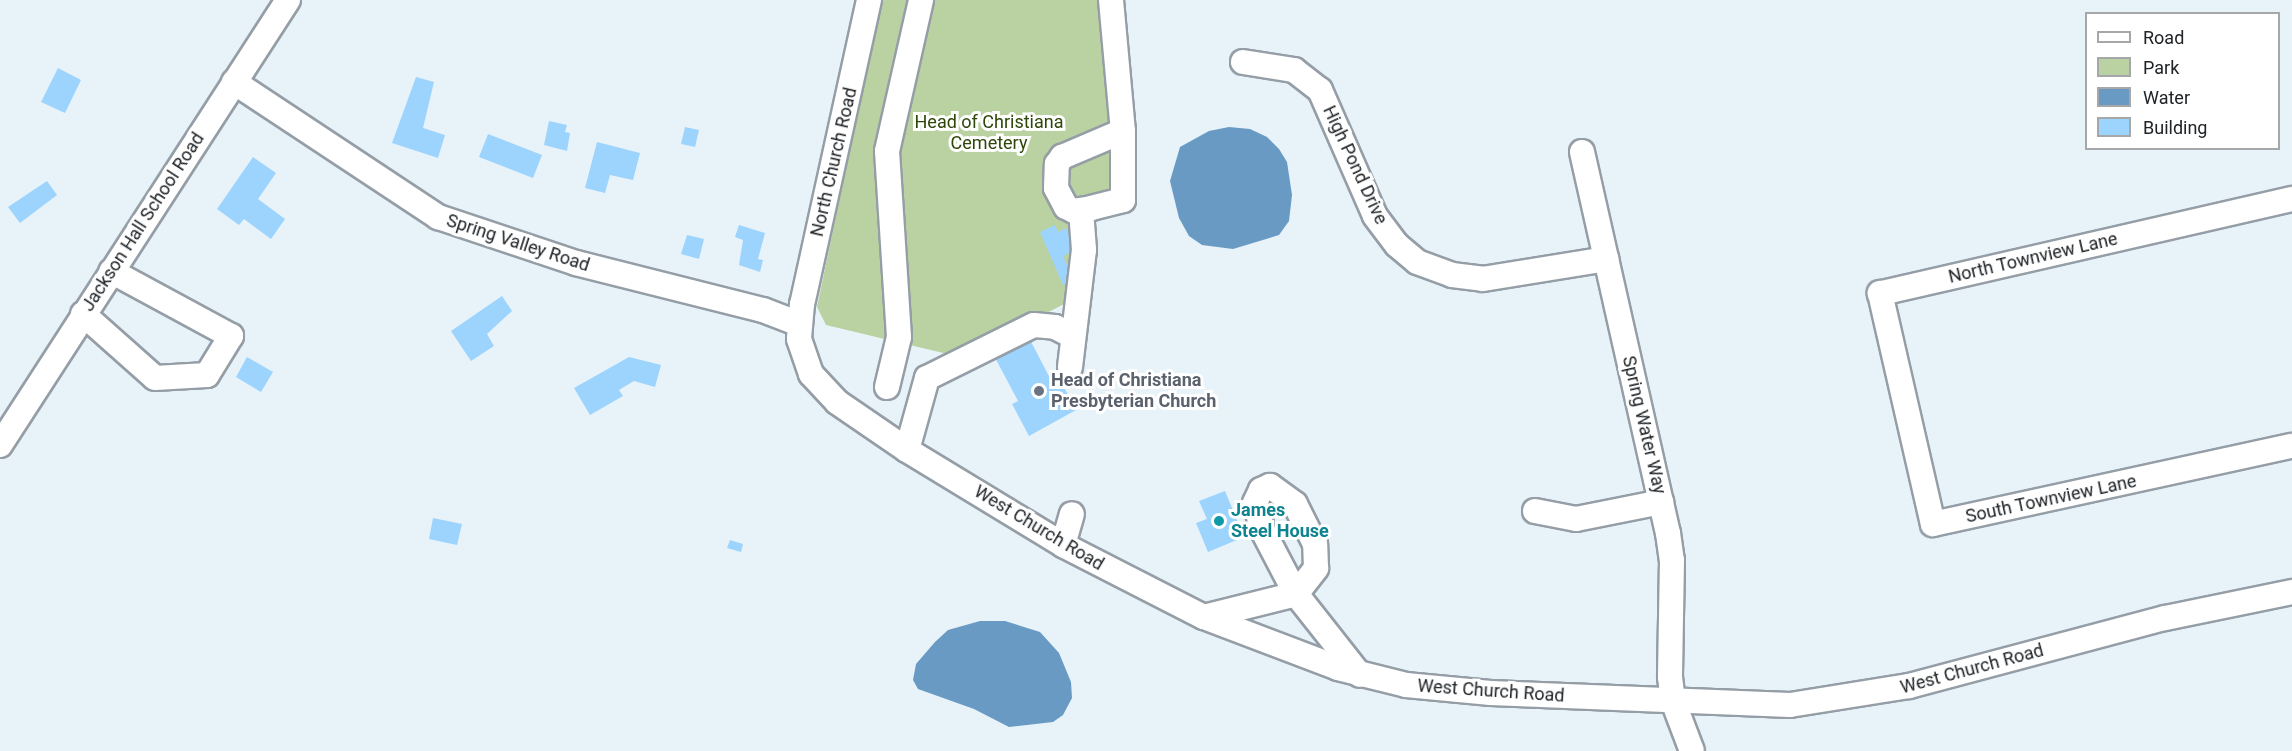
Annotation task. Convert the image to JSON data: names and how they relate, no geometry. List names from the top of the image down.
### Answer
{
  "streets": {
    "street": [
      "North Church Road",
      "High Pond Drive",
      "Jackson Hall School Road",
      "Spring Valley Road",
      "North Townview Lane",
      "Spring Water Way",
      "South Townview Lane",
      "West Church Road"
    ]
  },
  "crossings": [
    ["North Church Road", "Spring Valley Road"],
    ["North Church Road", "West Church Road"],
    ["High Pond Drive", "Spring Water Way"],
    ["Jackson Hall School Road", "Spring Valley Road"],
    ["Spring Valley Road", "West Church Road"],
    ["North Townview Lane", "South Townview Lane"],
    ["Spring Water Way", "West Church Road"]
  ],
  "parks": ["Head of Christiana Cemetery"],
  "places": ["Head of Christiana Presbyterian Church", "James Steel House"],
  "legend": [
    "Road",
    "Park",
    "Water",
    "Building"
  ]
}
